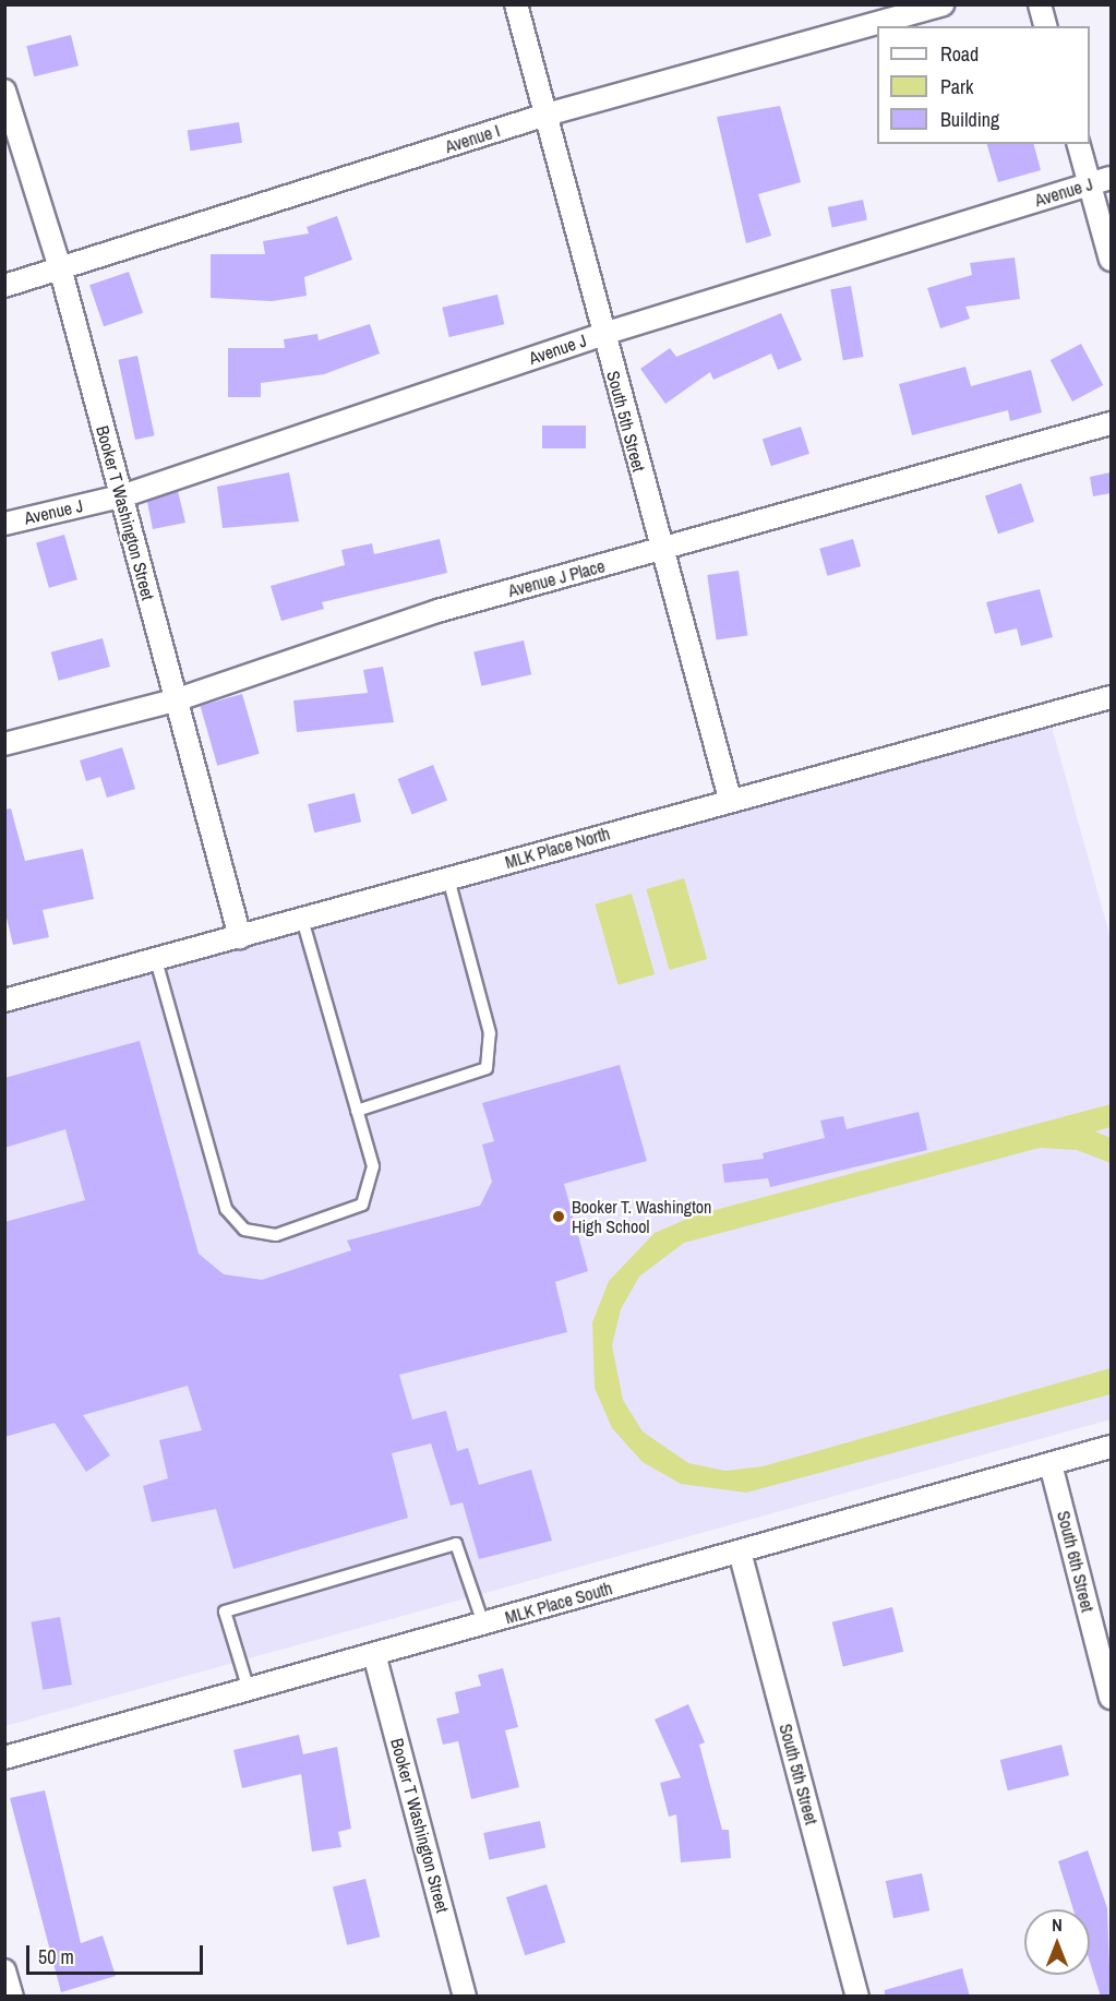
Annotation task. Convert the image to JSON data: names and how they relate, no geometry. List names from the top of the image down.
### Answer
{
  "streets": {
    "street": [
      "Avenue I",
      "Avenue J",
      "South 5th Street",
      "Booker T Washington Street",
      "Avenue J Place",
      "MLK Place North",
      "South 6th Street",
      "MLK Place South"
    ]
  },
  "crossings": [
    ["Avenue I", "South 5th Street"],
    ["Avenue I", "Booker T Washington Street"],
    ["Avenue J", "South 5th Street"],
    ["Avenue J", "Booker T Washington Street"],
    ["South 5th Street", "Avenue J Place"],
    ["South 5th Street", "MLK Place North"],
    ["South 5th Street", "MLK Place South"],
    ["Booker T Washington Street", "Avenue J Place"],
    ["Booker T Washington Street", "MLK Place North"],
    ["Booker T Washington Street", "MLK Place South"],
    ["South 6th Street", "MLK Place South"]
  ],
  "places": ["Booker T. Washington High School"],
  "legend": ["Road", "Park", "Building"],
  "scale_bar": "50 m",
  "north": "top"
}
